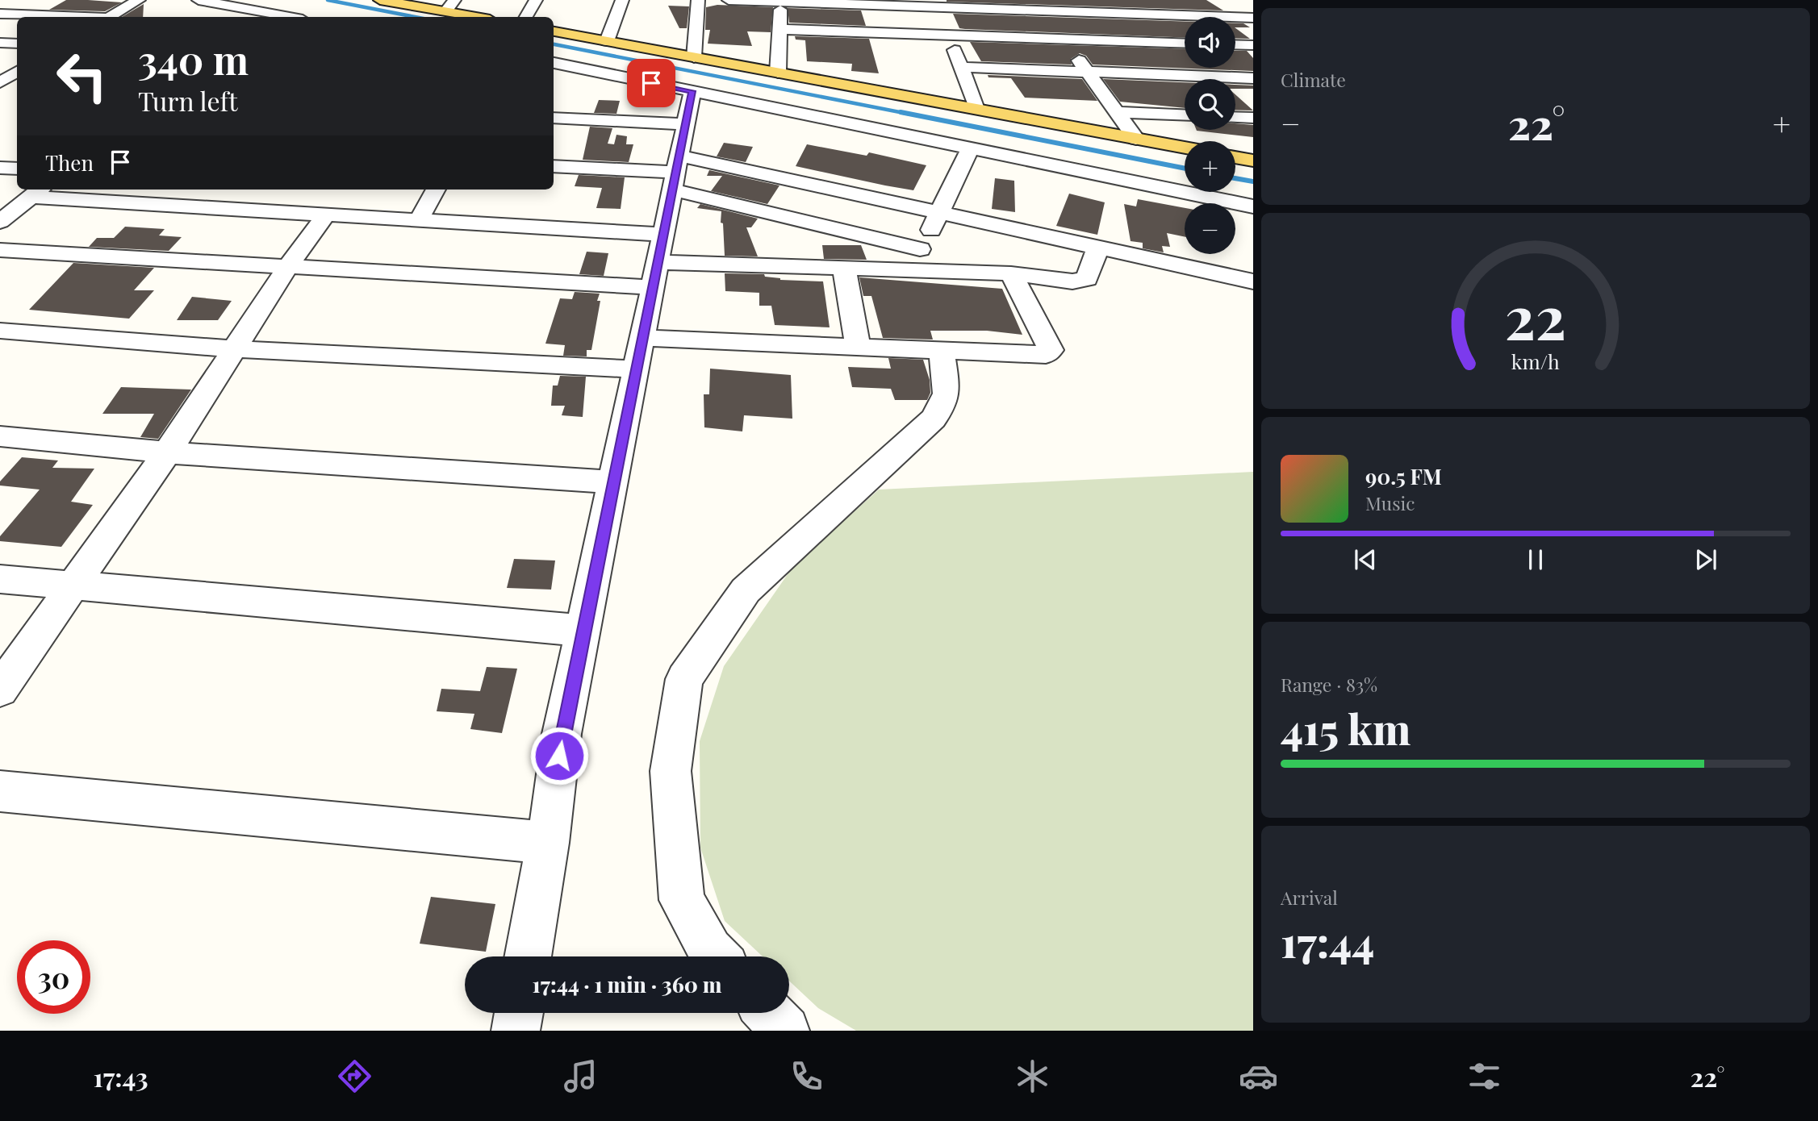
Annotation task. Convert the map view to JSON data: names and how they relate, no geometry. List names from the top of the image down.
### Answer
{
  "page": {
    "tile": [
      "Climate",
      ["Range · 83%", "415 km"],
      ["Arrival", "17:44"]
    ],
    "map_buttons": ["+", "−"],
    "turn": ["340 m", "Turn left"],
    "heat": ["−", "22°", "+"],
    "then": "Then",
    "song": ["90.5 FM", "Music"],
    "limit": "30",
    "trip": "17:44 · 1 min · 360 m",
    "tabs": ["17:43", "22°"],
    "gauge": ["22", "km/h"]
  }
}
